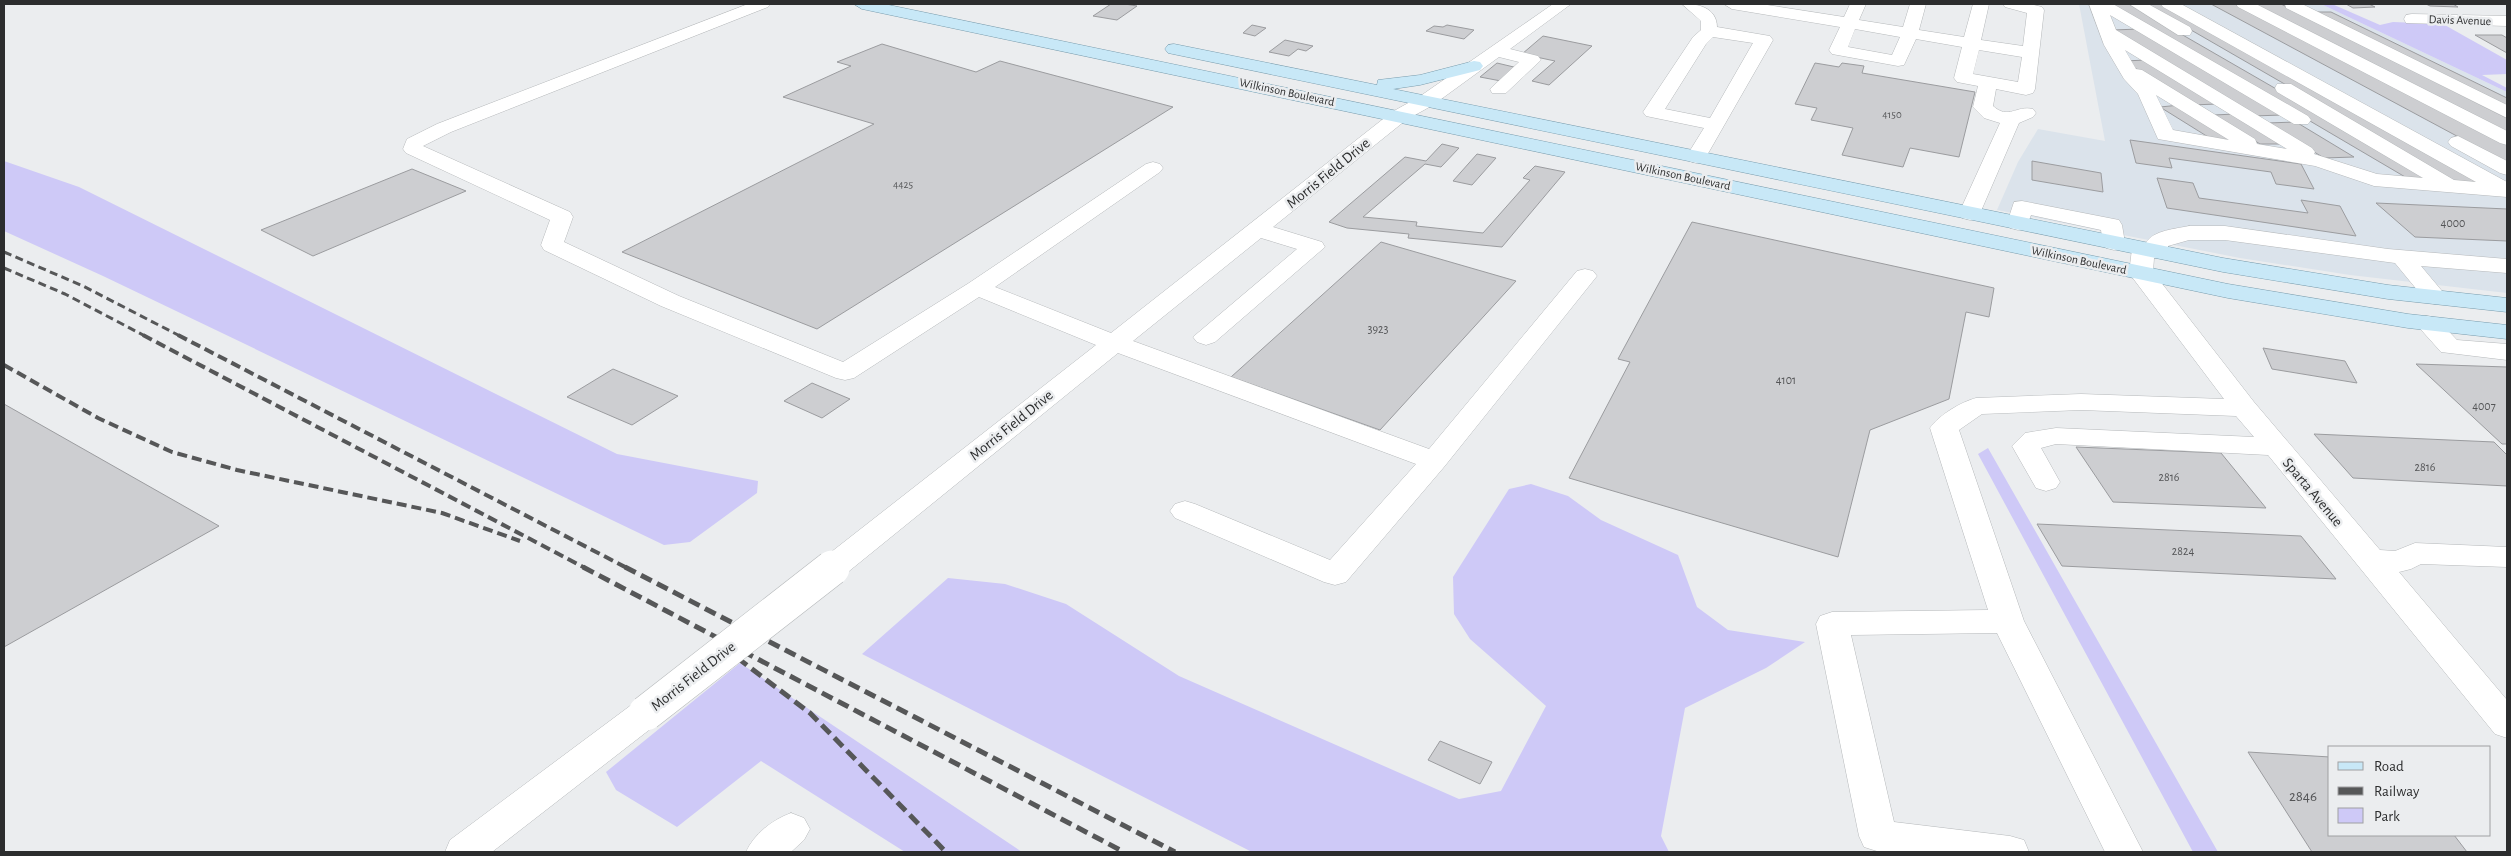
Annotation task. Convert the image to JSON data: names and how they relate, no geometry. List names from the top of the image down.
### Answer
{
  "streets": {
    "main road": ["Wilkinson Boulevard"],
    "street": ["Davis Avenue", "Morris Field Drive", "Sparta Avenue"]
  },
  "crossings": [
    ["Wilkinson Boulevard", "Morris Field Drive"],
    ["Wilkinson Boulevard", "Sparta Avenue"]
  ],
  "house_numbers": [
    "4150",
    "4425",
    "4000",
    "3923",
    "4101",
    "4007",
    "2816",
    "2816",
    "2824",
    "2846"
  ],
  "legend": ["Road", "Railway", "Park"]
}
